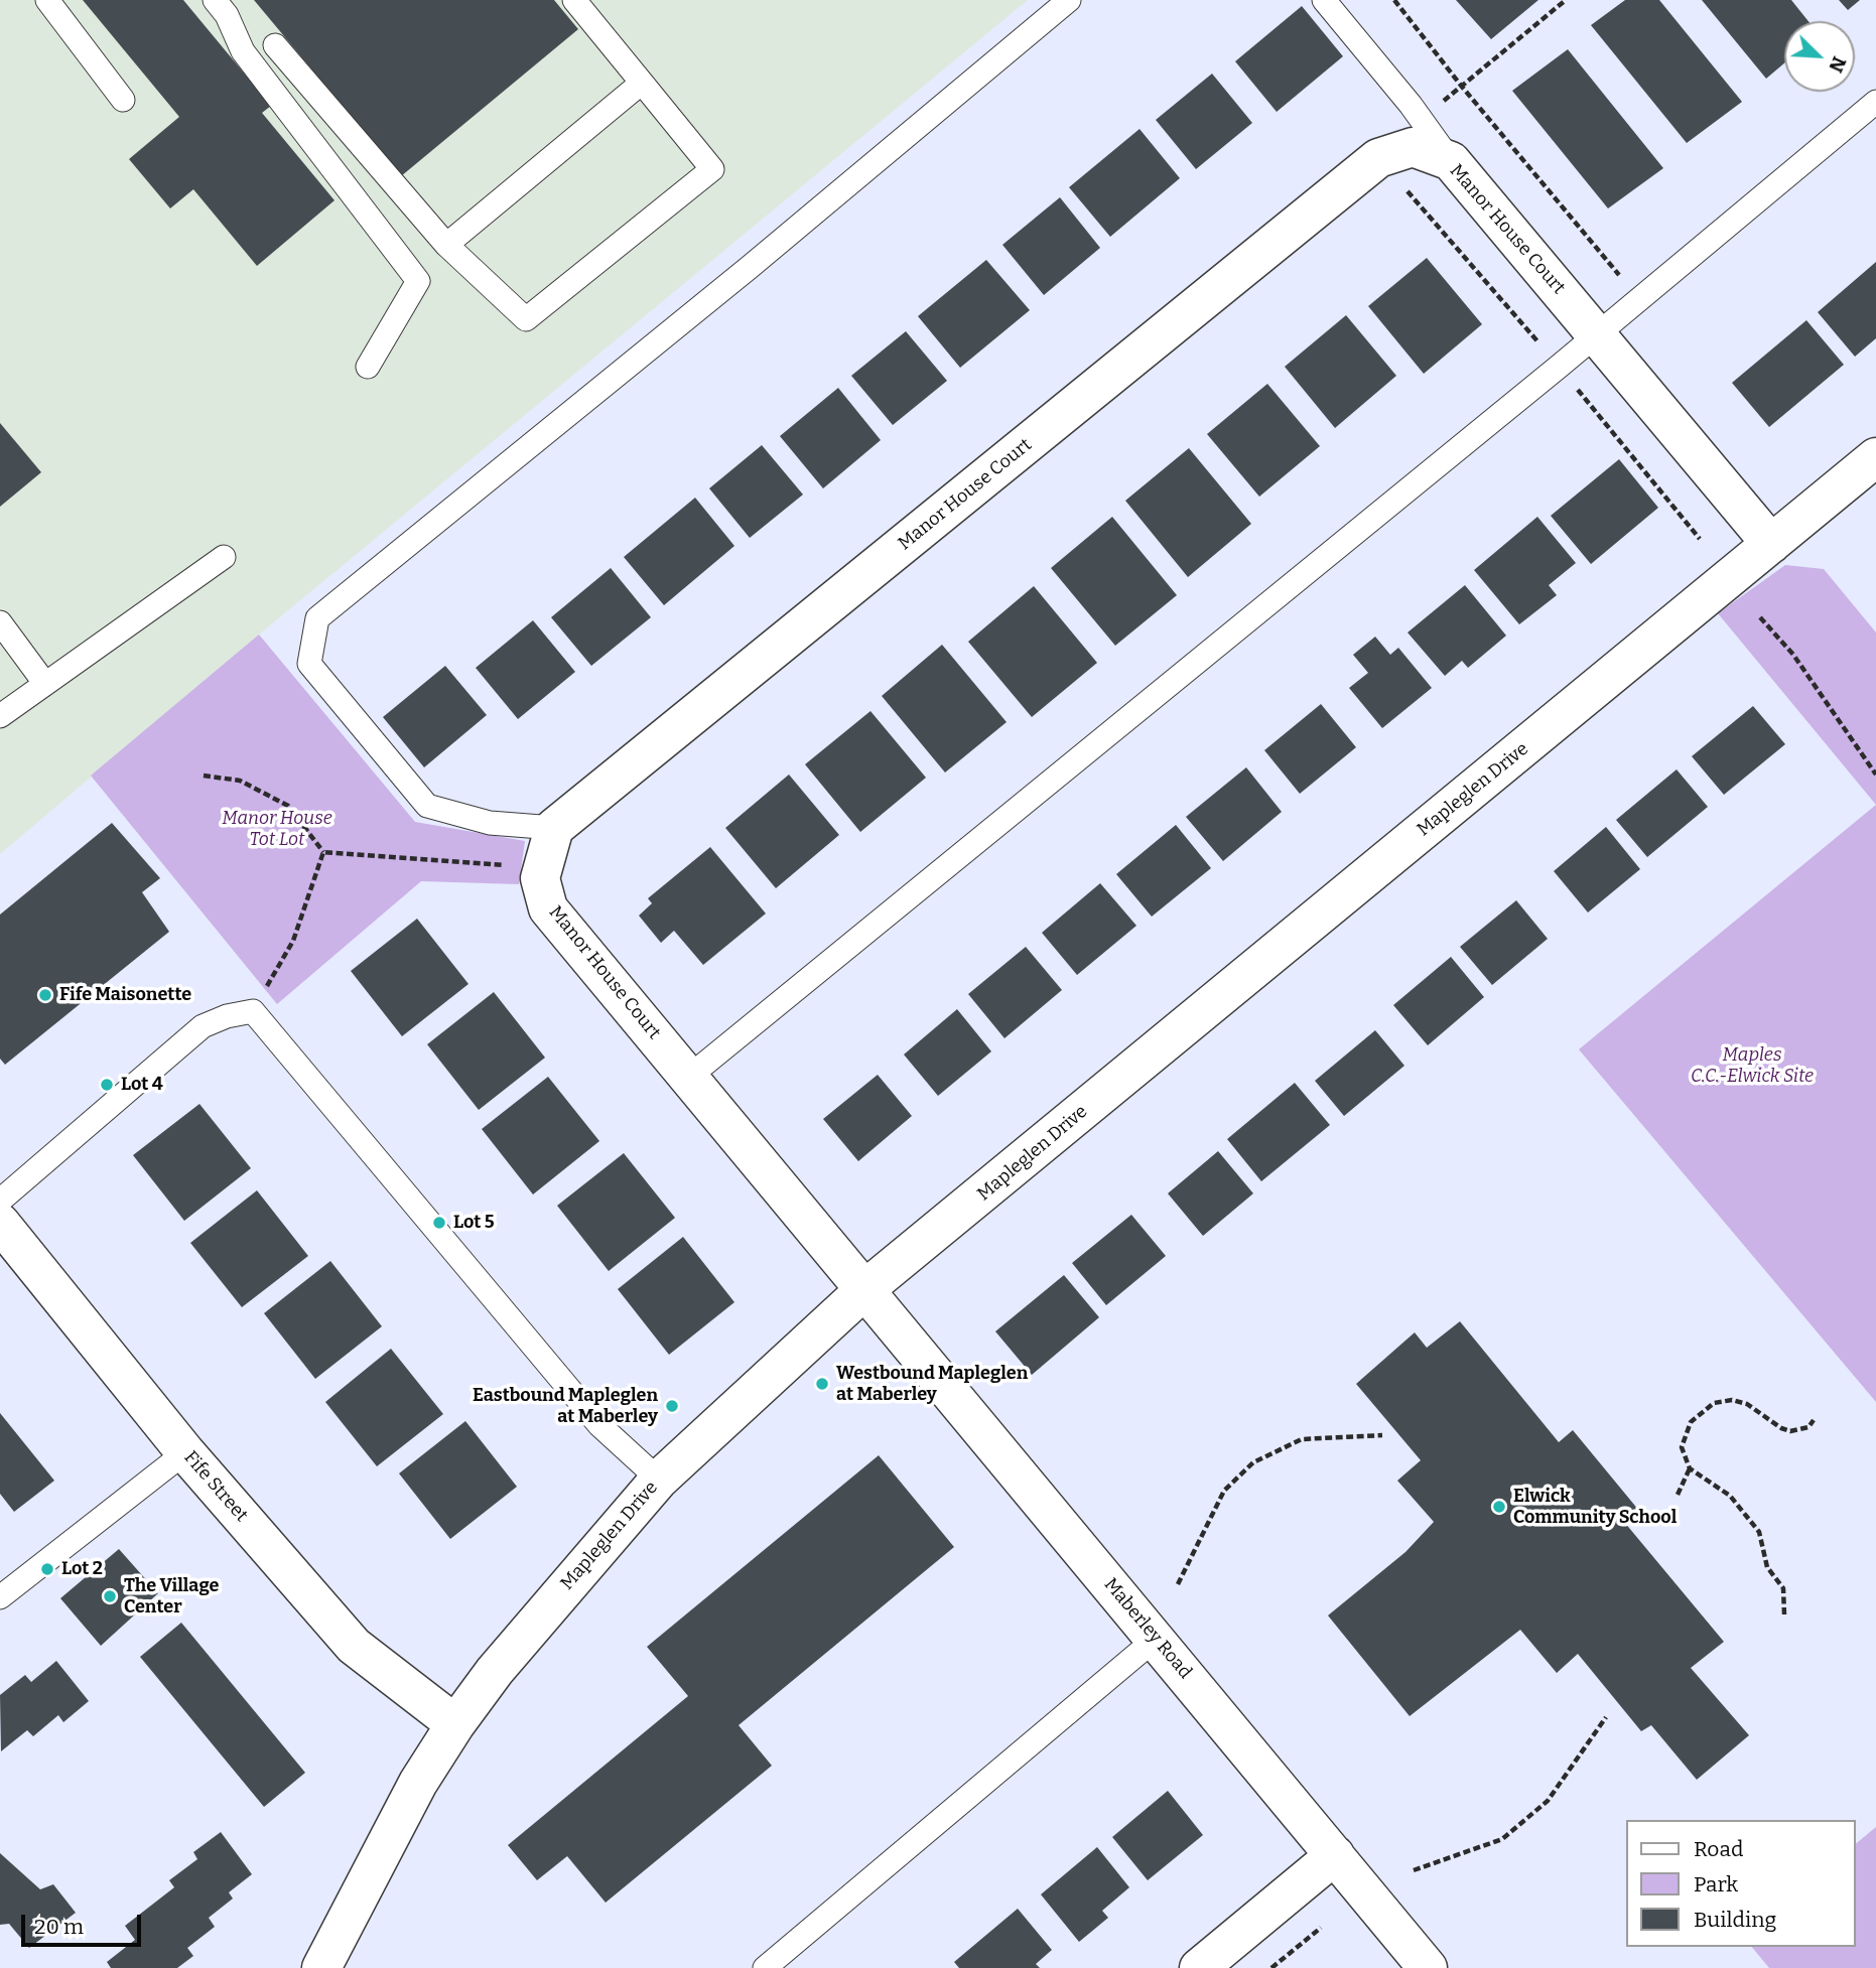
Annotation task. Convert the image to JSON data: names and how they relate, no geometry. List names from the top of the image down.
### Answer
{
  "streets": {
    "street": [
      "Manor House Court",
      "Mapleglen Drive",
      "Fife Street",
      "Maberley Road"
    ]
  },
  "crossings": [
    ["Manor House Court", "Mapleglen Drive"],
    ["Manor House Court", "Maberley Road"],
    ["Mapleglen Drive", "Fife Street"],
    ["Mapleglen Drive", "Maberley Road"]
  ],
  "parks": ["Manor House Tot Lot", "Maples C.C.-Elwick Site"],
  "places": [
    "Fife Maisonette",
    "Lot 4",
    "Lot 5",
    "Westbound Mapleglen at Maberley",
    "Eastbound Mapleglen at Maberley",
    "Elwick Community School",
    "Lot 2",
    "The Village Center"
  ],
  "legend": ["Road", "Park", "Building"],
  "scale_bar": "20 m",
  "north": "bottom right"
}
